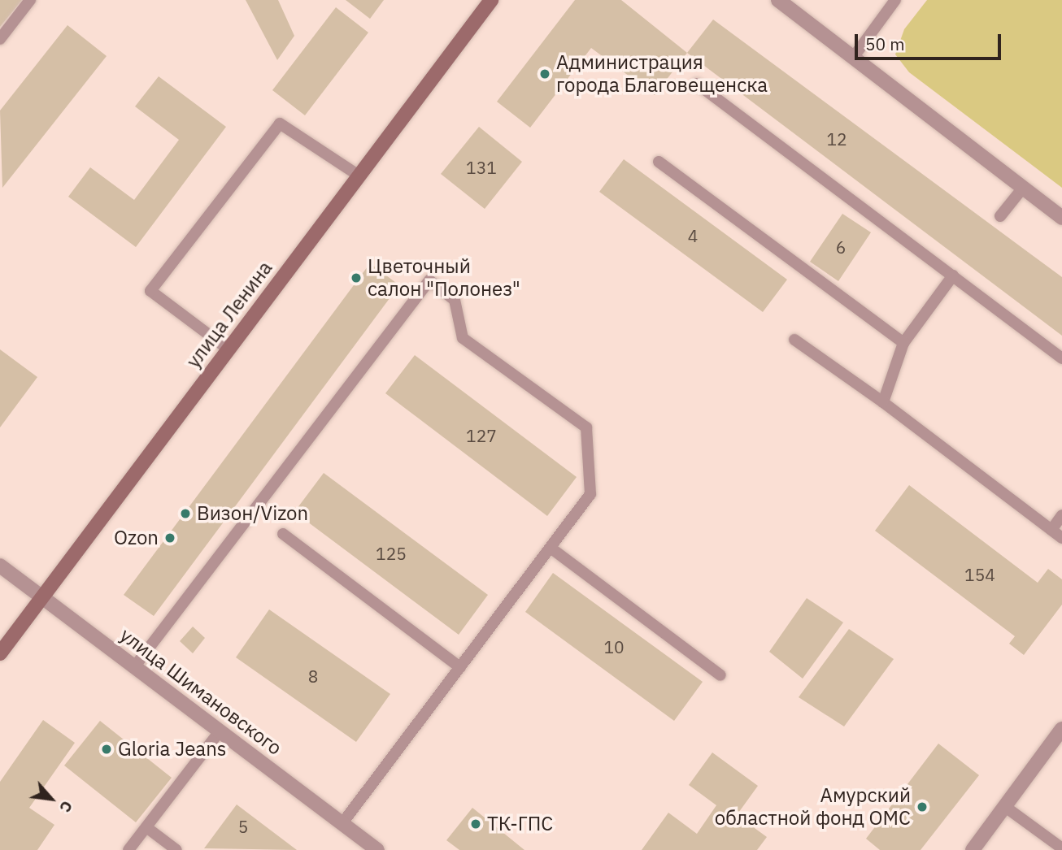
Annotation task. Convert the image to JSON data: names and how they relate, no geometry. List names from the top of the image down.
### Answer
{
  "streets": {
    "main road": ["улица Ленина"],
    "street": ["улица Шимановского"]
  },
  "crossings": [
    ["улица Ленина", "улица Шимановского"]
  ],
  "places": [
    "Администрация города Благовещенска",
    "Цветочный салон \"Полонез\"",
    "Визон/Vizon",
    "Ozon",
    "Gloria Jeans",
    "Амурский областной фонд ОМС",
    "ТК-ГПС"
  ],
  "house_numbers": [
    "12",
    "131",
    "4",
    "6",
    "127",
    "125",
    "154",
    "10",
    "8",
    "5"
  ],
  "scale_bar": "50 m",
  "north": "bottom right"
}
